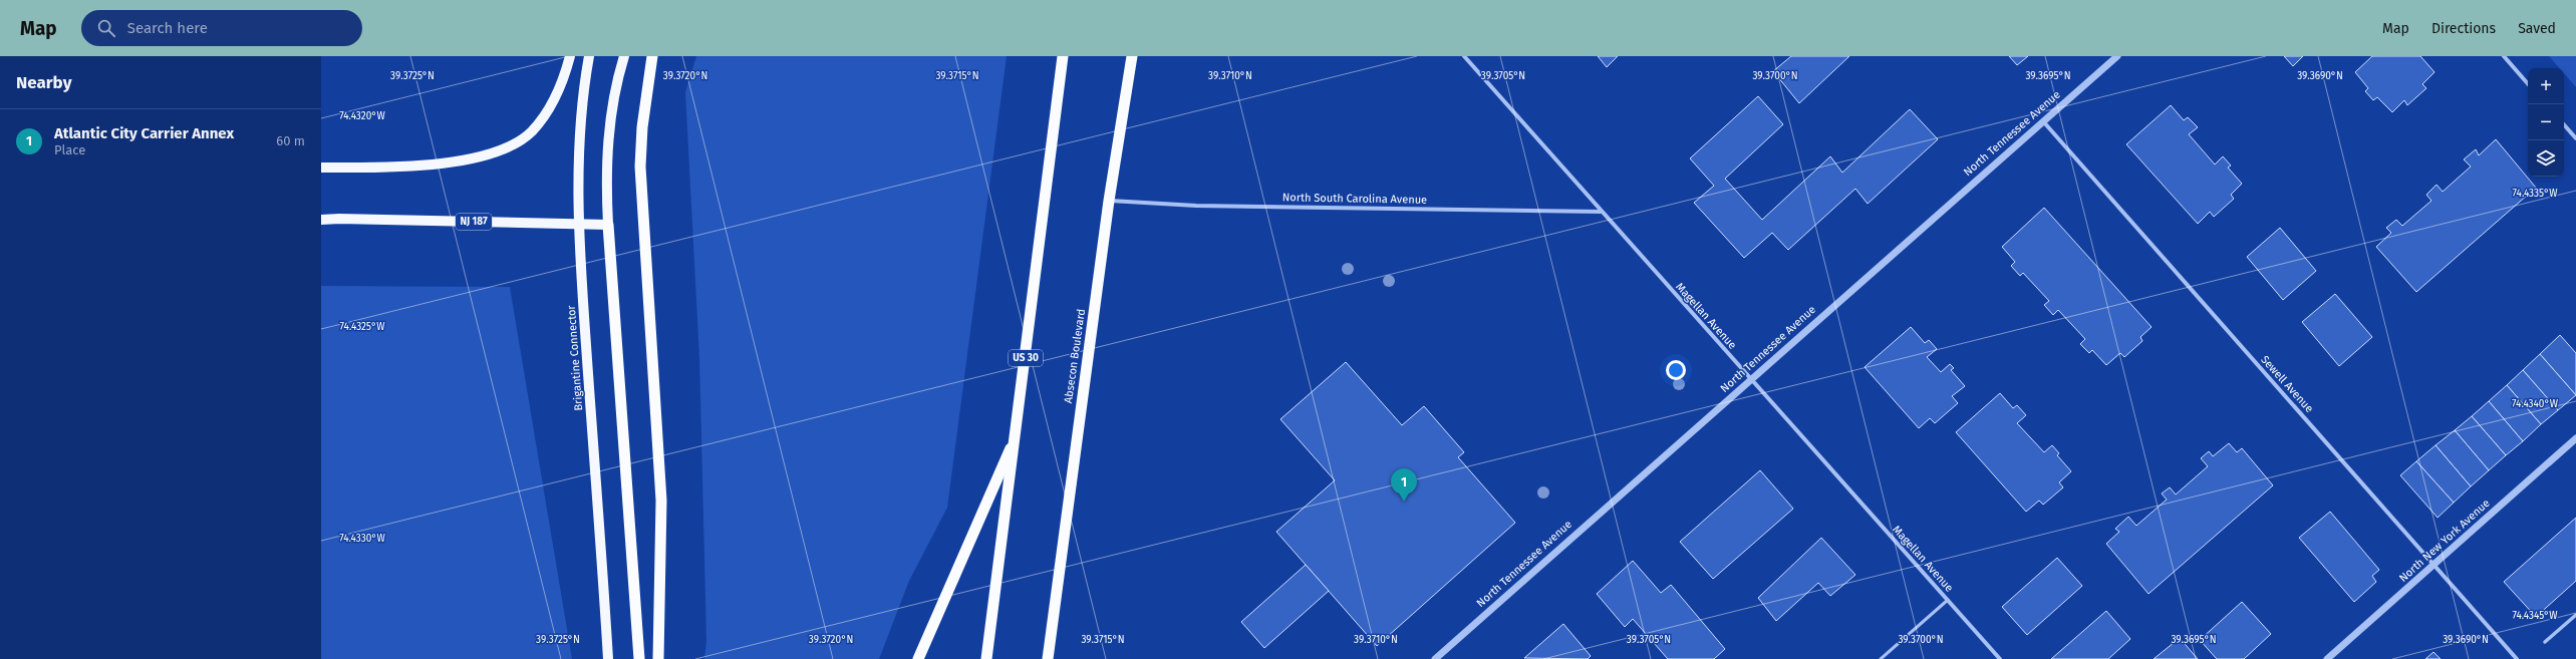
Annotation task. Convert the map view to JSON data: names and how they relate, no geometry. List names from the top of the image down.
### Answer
{
  "streets": {
    "highway": ["Absecon Boulevard", "US 30"],
    "main road": ["NJ 187", "Brigantine Connector"],
    "street": [
      "North Tennessee Avenue",
      "North South Carolina Avenue",
      "Magellan Avenue",
      "Sewell Avenue",
      "North New York Avenue"
    ]
  },
  "crossings": [
    ["North Tennessee Avenue", "Magellan Avenue"],
    ["North Tennessee Avenue", "Sewell Avenue"],
    ["North South Carolina Avenue", "Magellan Avenue"],
    ["North South Carolina Avenue", "Absecon Boulevard"],
    ["NJ 187", "Brigantine Connector"],
    ["Sewell Avenue", "North New York Avenue"]
  ],
  "page": {
    "header": "Map",
    "search": "Search here",
    "nav": ["Map", "Directions", "Saved"],
    "heading": "Nearby",
    "map_buttons": ["+", "−"],
    "list": [
      {
        "mark": "1",
        "name": "Atlantic City Carrier Annex",
        "note": "Place",
        "value": "60 m"
      }
    ],
    "pins": "1"
  },
  "coordinates": [
    "39.3725°N",
    "39.3705°N",
    "39.3690°N",
    "39.3720°N",
    "39.3715°N",
    "39.3710°N",
    "39.3700°N",
    "39.3695°N",
    "74.4320°W",
    "74.4335°W",
    "74.4325°W",
    "74.4340°W",
    "74.4330°W",
    "74.4345°W"
  ]
}
